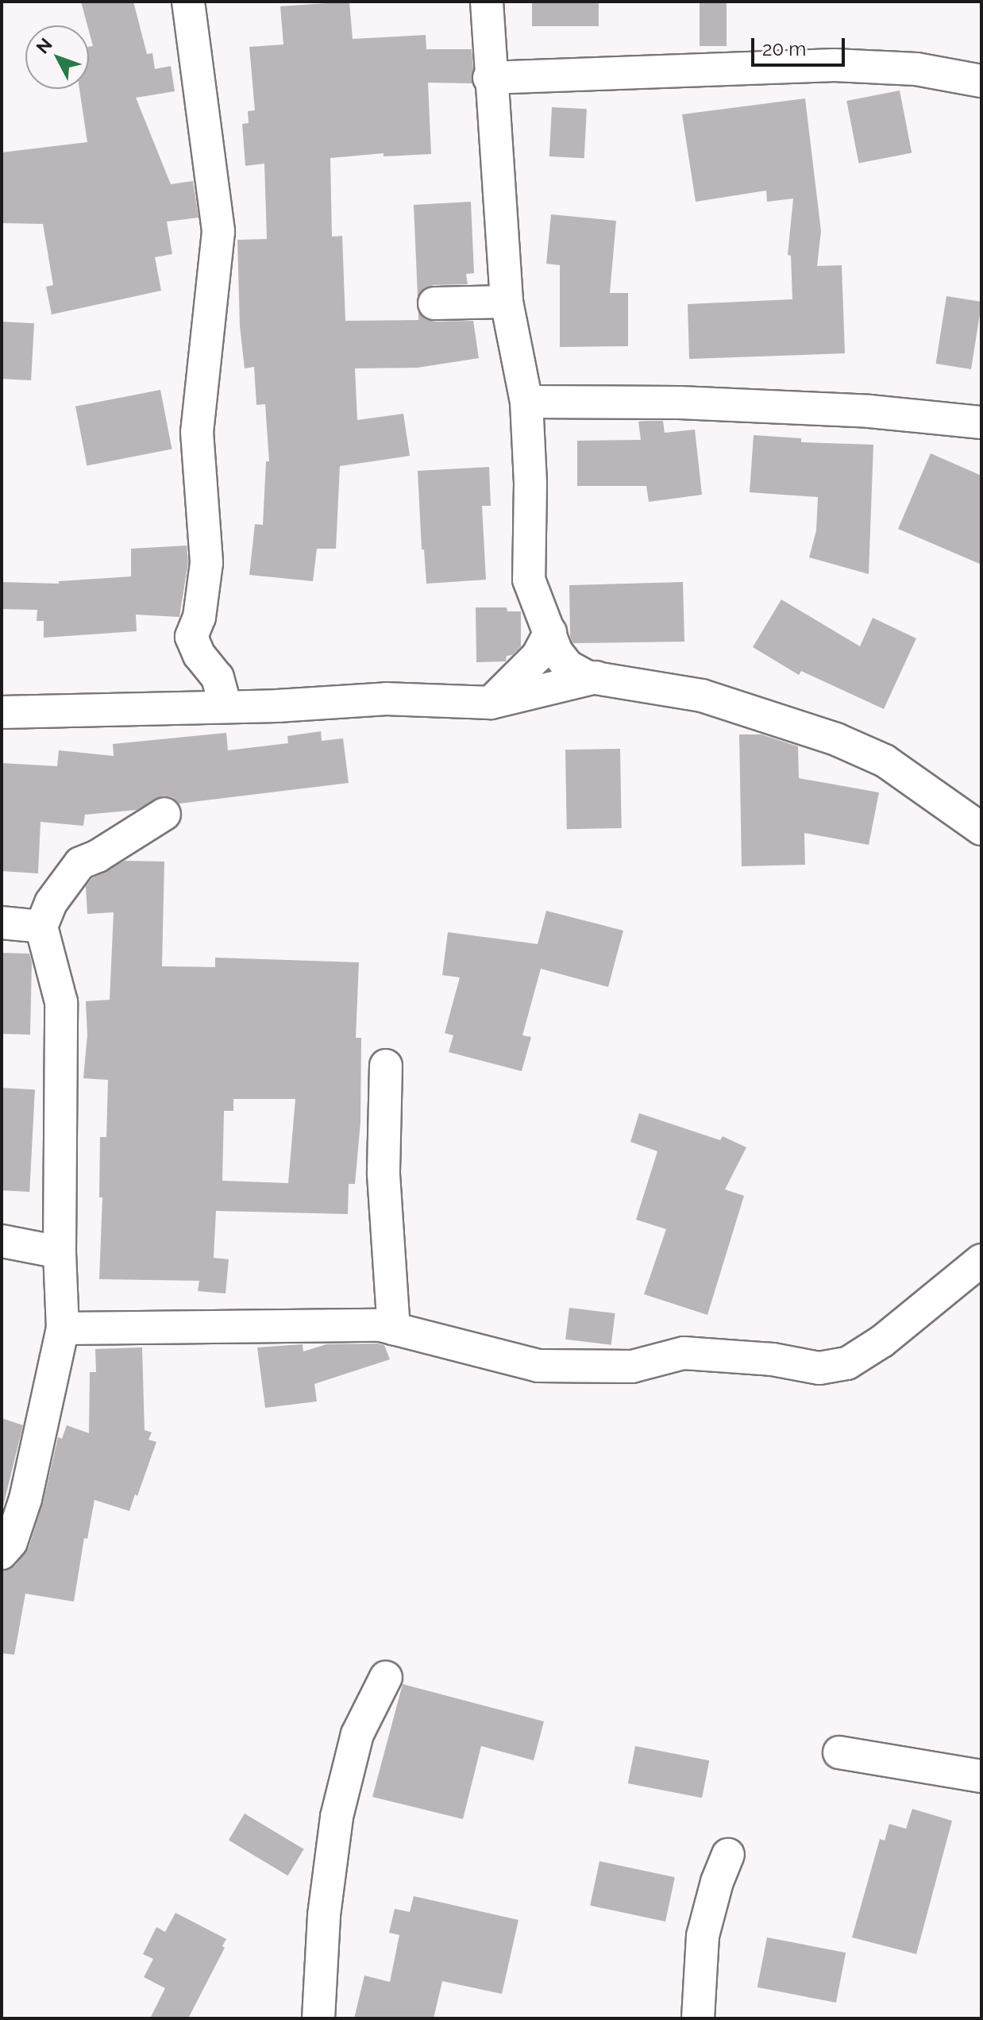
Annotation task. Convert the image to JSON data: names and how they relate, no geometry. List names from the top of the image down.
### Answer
{
  "scale_bar": "20 m",
  "north": "top left"
}
